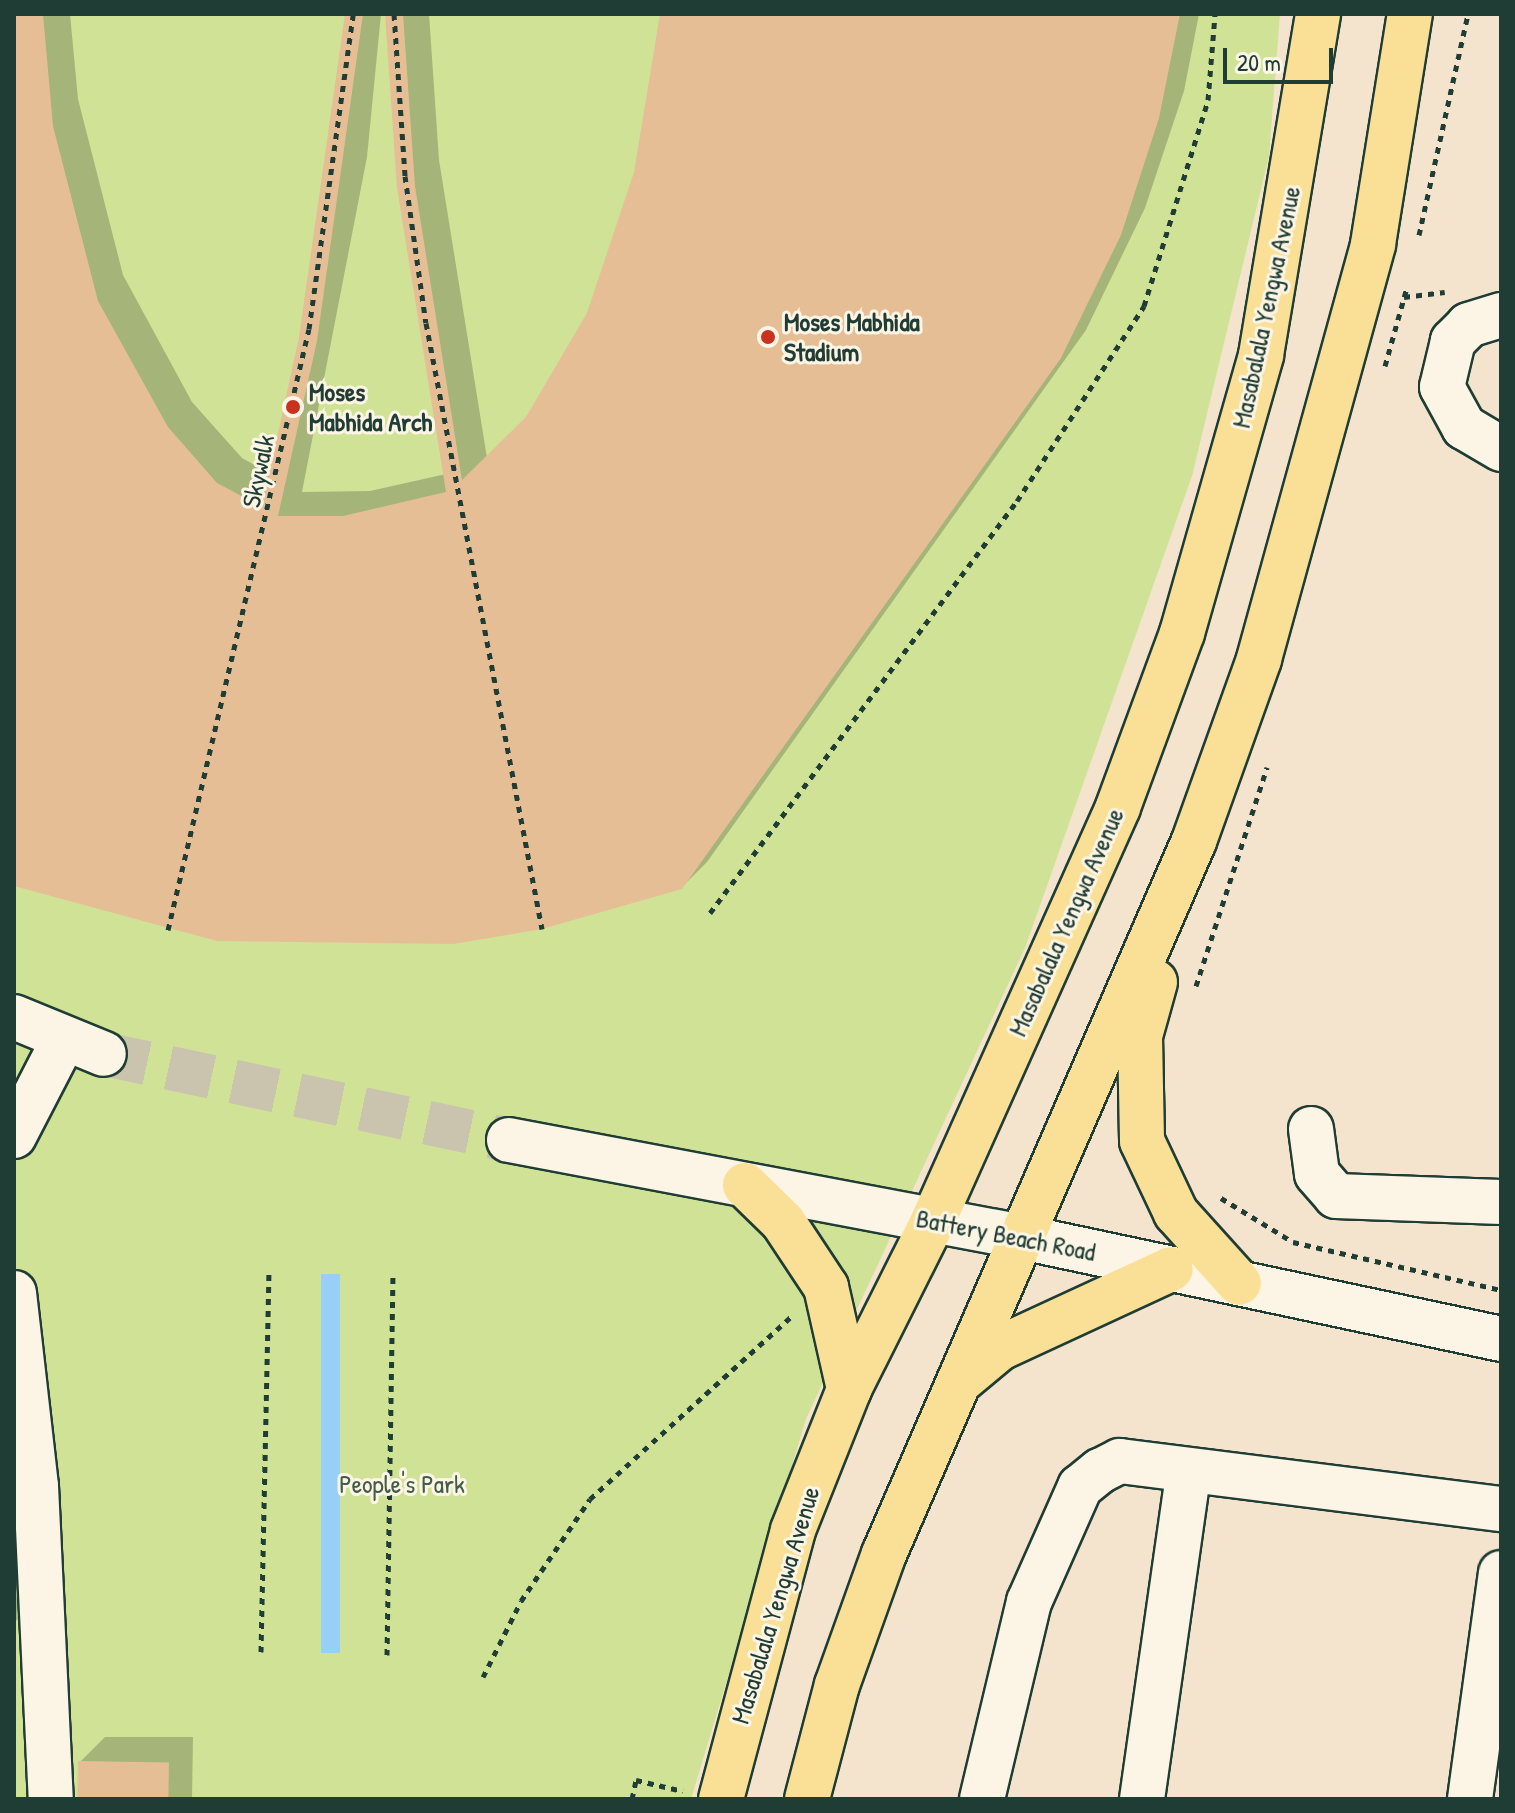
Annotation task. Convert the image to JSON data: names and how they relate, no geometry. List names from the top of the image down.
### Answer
{
  "streets": {
    "main road": ["Masabalala Yengwa Avenue"],
    "street": ["Battery Beach Road"],
    "path": ["Skywalk"]
  },
  "crossings": [
    ["Masabalala Yengwa Avenue", "Battery Beach Road"]
  ],
  "parks": ["People's Park"],
  "places": ["Moses Mabhida Stadium", "Moses Mabhida Arch"],
  "scale_bar": "20 m"
}
